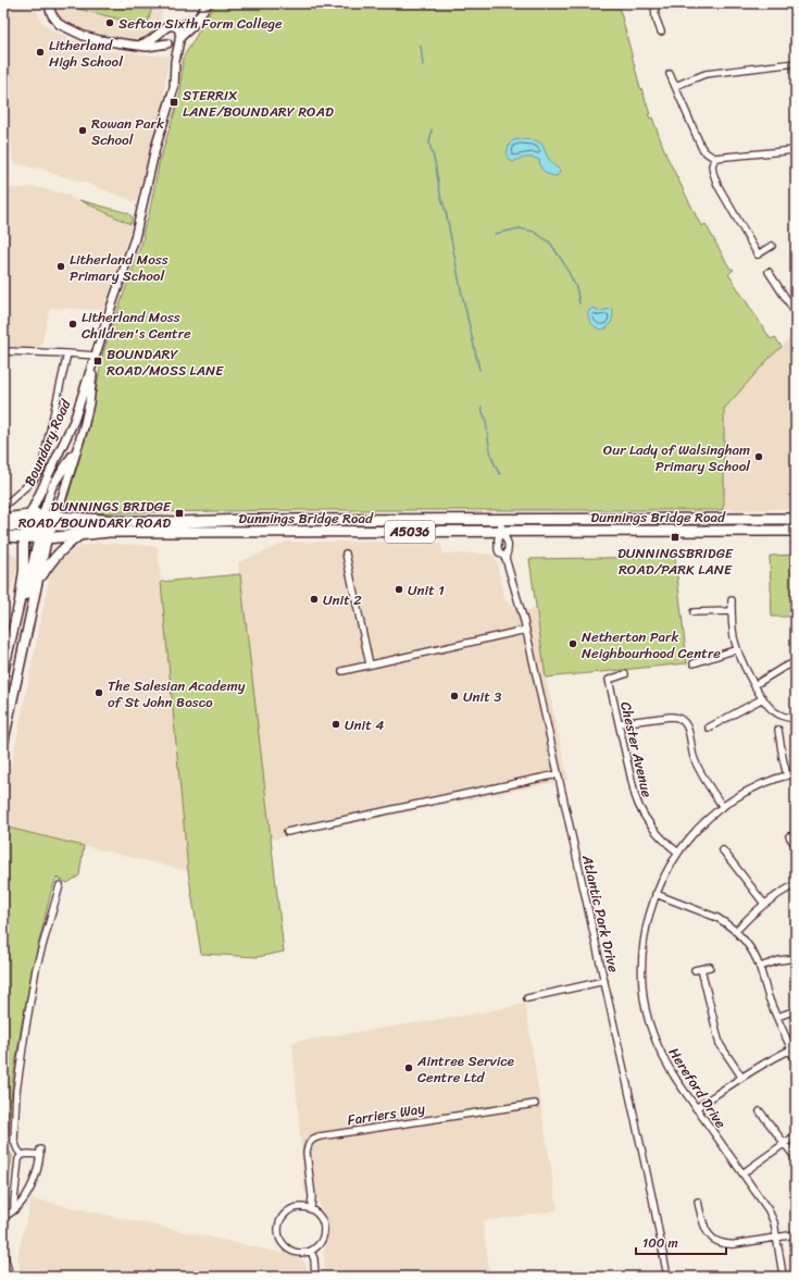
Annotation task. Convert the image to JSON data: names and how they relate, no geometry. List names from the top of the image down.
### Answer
{
  "streets": {
    "highway": ["Dunnings Bridge Road", "A5036"],
    "street": [
      "Boundary Road",
      "Chester Avenue",
      "Atlantic Park Drive",
      "Hereford Drive",
      "Farriers Way"
    ]
  },
  "crossings": [
    ["Boundary Road", "Dunnings Bridge Road"],
    ["Boundary Road", "A5036"],
    ["Dunnings Bridge Road", "A5036"],
    ["Dunnings Bridge Road", "Atlantic Park Drive"],
    ["Chester Avenue", "Hereford Drive"]
  ],
  "places": {
    "other": [
      "Sefton Sixth Form College",
      "Litherland High School",
      "Rowan Park School",
      "Litherland Moss Primary School",
      "Litherland Moss Children's Centre",
      "Our Lady of Walsingham Primary School",
      "Unit 1",
      "Unit 2",
      "Netherton Park Neighbourhood Centre",
      "The Salesian Academy of St John Bosco",
      "Unit 3",
      "Unit 4",
      "Aintree Service Centre Ltd"
    ],
    "transit": [
      "STERRIX LANE/BOUNDARY ROAD",
      "BOUNDARY ROAD/MOSS LANE",
      "DUNNINGS BRIDGE ROAD/BOUNDARY ROAD",
      "DUNNINGSBRIDGE ROAD/PARK LANE"
    ]
  },
  "scale_bar": "100 m"
}
